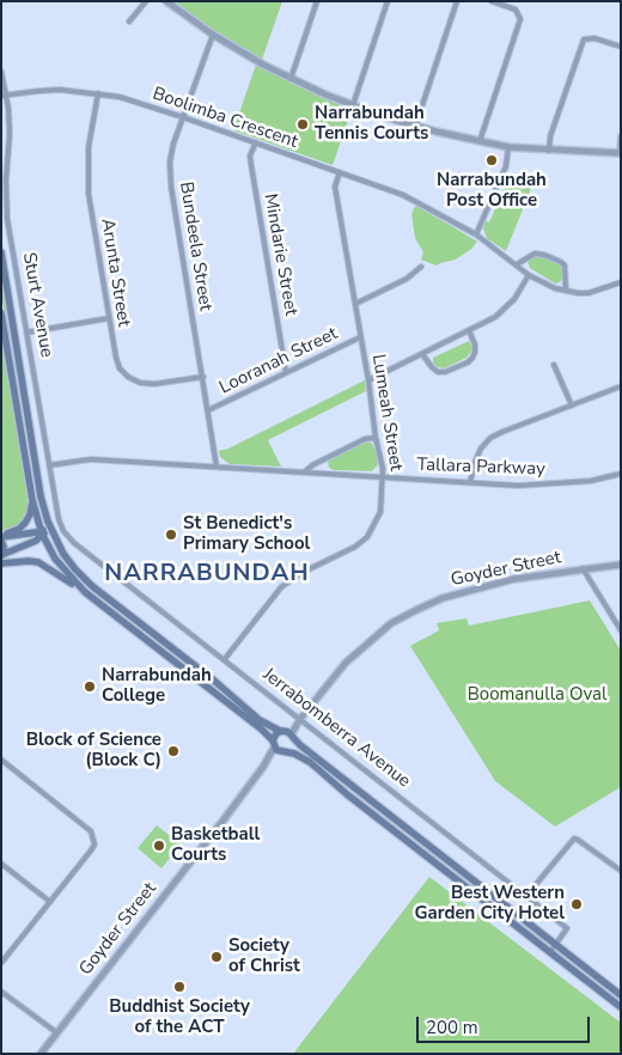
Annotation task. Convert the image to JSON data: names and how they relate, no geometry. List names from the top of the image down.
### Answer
{
  "streets": {
    "main road": ["Sturt Avenue", "Jerrabomberra Avenue"],
    "street": [
      "Boolimba Crescent",
      "Bundeela Street",
      "Mindarie Street",
      "Arunta Street",
      "Looranah Street",
      "Lumeah Street",
      "Tallara Parkway",
      "Goyder Street"
    ]
  },
  "crossings": [
    ["Boolimba Crescent", "Bundeela Street"],
    ["Boolimba Crescent", "Mindarie Street"],
    ["Boolimba Crescent", "Arunta Street"],
    ["Boolimba Crescent", "Sturt Avenue"],
    ["Boolimba Crescent", "Lumeah Street"],
    ["Bundeela Street", "Arunta Street"],
    ["Bundeela Street", "Looranah Street"],
    ["Bundeela Street", "Tallara Parkway"],
    ["Mindarie Street", "Looranah Street"],
    ["Sturt Avenue", "Tallara Parkway"],
    ["Sturt Avenue", "Jerrabomberra Avenue"],
    ["Looranah Street", "Lumeah Street"],
    ["Lumeah Street", "Tallara Parkway"],
    ["Lumeah Street", "Jerrabomberra Avenue"],
    ["Goyder Street", "Jerrabomberra Avenue"]
  ],
  "districts": ["NARRABUNDAH"],
  "parks": ["Boomanulla Oval"],
  "places": [
    "Narrabundah Tennis Courts",
    "Narrabundah Post Office",
    "St Benedict's Primary School",
    "Narrabundah College",
    "Block of Science (Block C)",
    "Basketball Courts",
    "Best Western Garden City Hotel",
    "Society of Christ",
    "Buddhist Society of the ACT"
  ],
  "scale_bar": "200 m"
}
